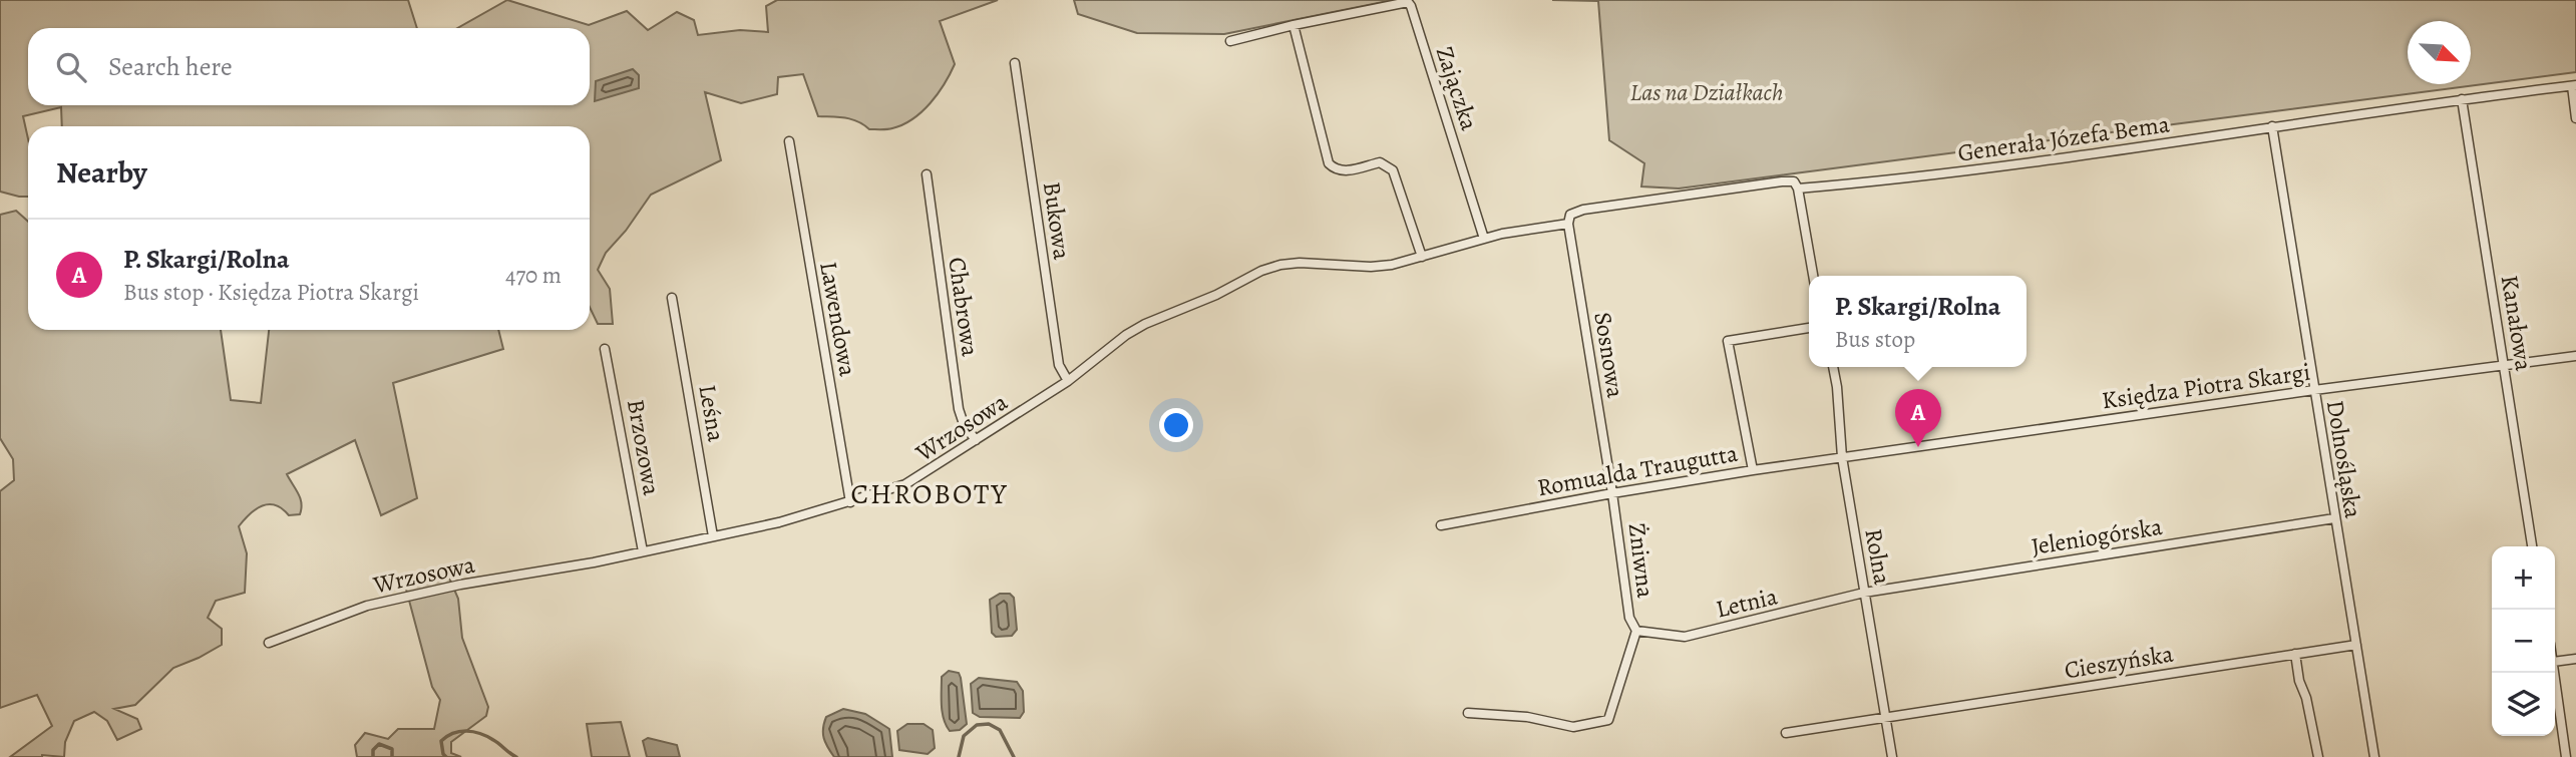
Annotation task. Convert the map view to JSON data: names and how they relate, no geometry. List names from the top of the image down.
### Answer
{
  "streets": {
    "street": [
      "Zajączka",
      "Generała Józefa Bema",
      "Bukowa",
      "Chabrowa",
      "Lawendowa",
      "Kanałowa",
      "Sosnowa",
      "Księdza Piotra Skargi",
      "Leśna",
      "Wrzosowa",
      "Brzozowa",
      "Dolnośląska",
      "Romualda Traugutta",
      "Jeleniogórska",
      "Rolna",
      "Żniwna",
      "Letnia",
      "Cieszyńska"
    ]
  },
  "crossings": [
    ["Zajączka", "Wrzosowa"],
    ["Generała Józefa Bema", "Kanałowa"],
    ["Generała Józefa Bema", "Sosnowa"],
    ["Generała Józefa Bema", "Wrzosowa"],
    ["Generała Józefa Bema", "Dolnośląska"],
    ["Bukowa", "Wrzosowa"],
    ["Chabrowa", "Wrzosowa"],
    ["Lawendowa", "Wrzosowa"],
    ["Kanałowa", "Księdza Piotra Skargi"],
    ["Sosnowa", "Wrzosowa"],
    ["Sosnowa", "Romualda Traugutta"],
    ["Sosnowa", "Żniwna"],
    ["Księdza Piotra Skargi", "Dolnośląska"],
    ["Księdza Piotra Skargi", "Romualda Traugutta"],
    ["Księdza Piotra Skargi", "Rolna"],
    ["Leśna", "Wrzosowa"],
    ["Wrzosowa", "Brzozowa"],
    ["Dolnośląska", "Jeleniogórska"],
    ["Dolnośląska", "Cieszyńska"],
    ["Romualda Traugutta", "Rolna"],
    ["Romualda Traugutta", "Żniwna"],
    ["Jeleniogórska", "Rolna"],
    ["Jeleniogórska", "Letnia"],
    ["Rolna", "Letnia"],
    ["Rolna", "Cieszyńska"],
    ["Żniwna", "Letnia"]
  ],
  "districts": ["CHROBOTY"],
  "parks": ["Las na Działkach"],
  "north": "bottom right",
  "page": {
    "search": "Search here",
    "heading": "Nearby",
    "list": [
      {
        "mark": "A",
        "name": "P. Skargi/Rolna",
        "note": "Bus stop · Księdza Piotra Skargi",
        "value": "470 m"
      }
    ],
    "popup": ["P. Skargi/Rolna", "Bus stop"],
    "pins": "A",
    "map_buttons": ["+", "−"]
  }
}
